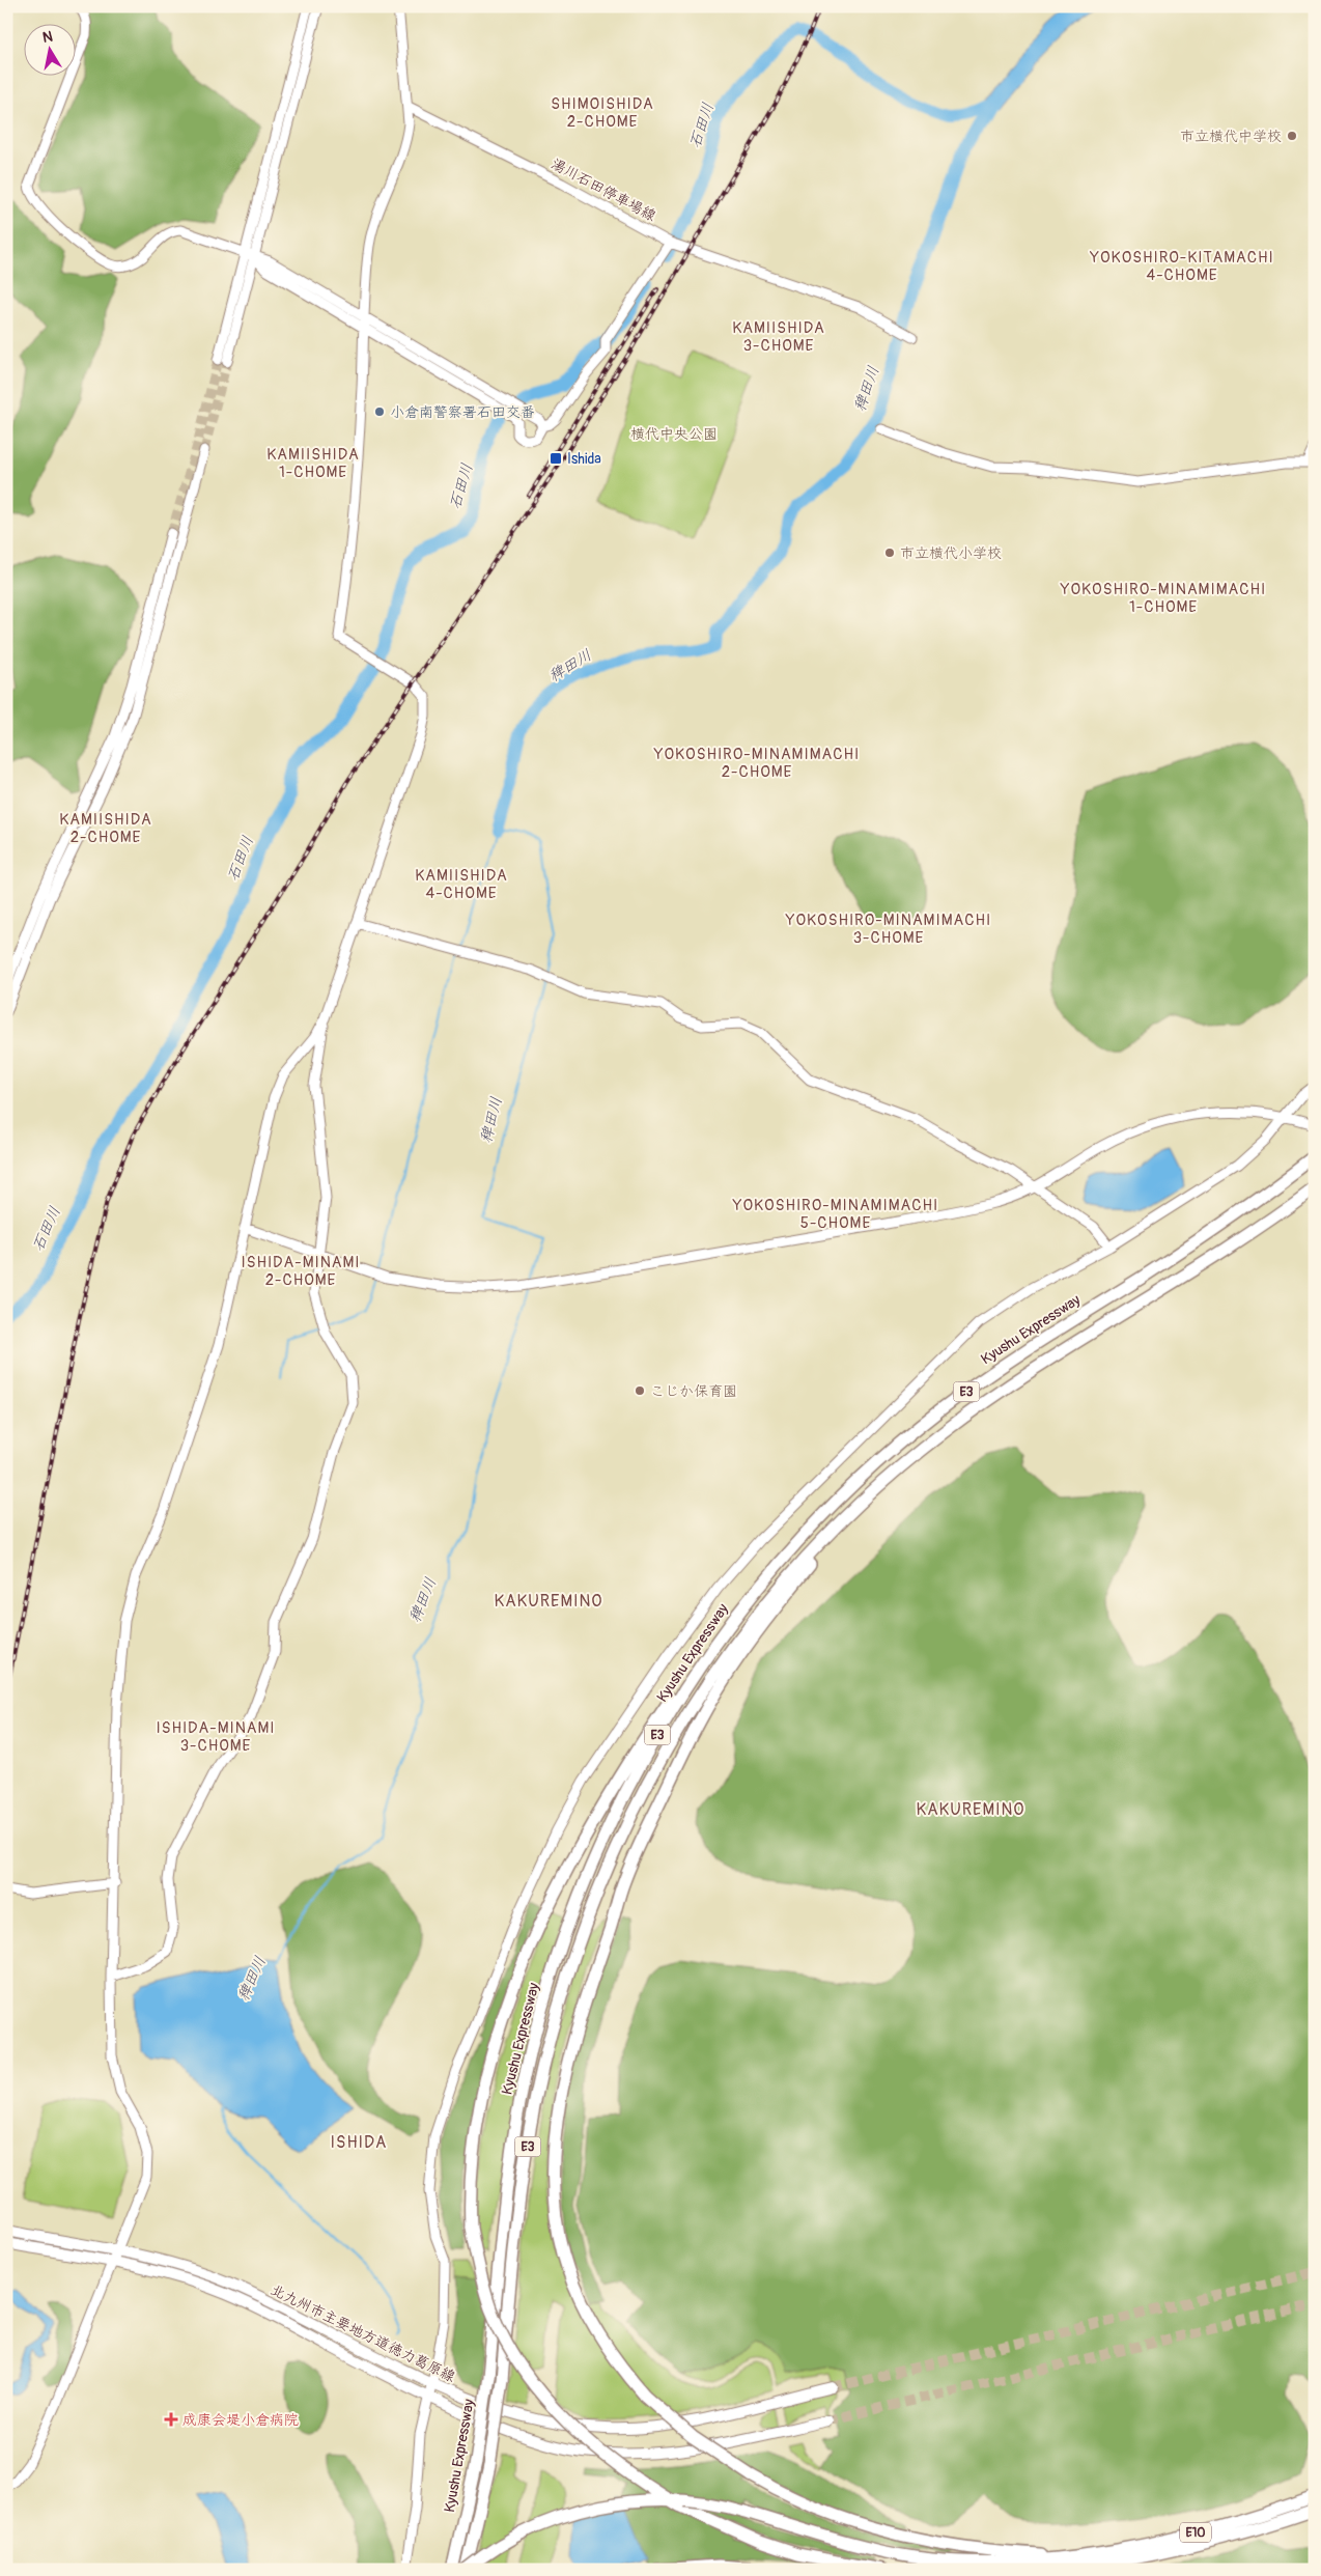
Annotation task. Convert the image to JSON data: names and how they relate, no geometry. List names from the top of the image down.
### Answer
{
  "streets": {
    "highway": ["Kyushu Expressway", "E3", "E10"],
    "main road": ["北九州市主要地方道徳力葛原線"],
    "street": ["湯川石田停車場線"]
  },
  "districts": [
    "SHIMOISHIDA 2-CHOME",
    "YOKOSHIRO-KITAMACHI 4-CHOME",
    "KAMIISHIDA 3-CHOME",
    "KAMIISHIDA 1-CHOME",
    "YOKOSHIRO-MINAMIMACHI 1-CHOME",
    "YOKOSHIRO-MINAMIMACHI 2-CHOME",
    "KAMIISHIDA 2-CHOME",
    "KAMIISHIDA 4-CHOME",
    "YOKOSHIRO-MINAMIMACHI 3-CHOME",
    "YOKOSHIRO-MINAMIMACHI 5-CHOME",
    "ISHIDA-MINAMI 2-CHOME",
    "KAKUREMINO",
    "ISHIDA-MINAMI 3-CHOME",
    "KAKUREMINO",
    "ISHIDA"
  ],
  "water": ["石田川", "稗田川"],
  "parks": ["横代中央公園"],
  "places": {
    "other": [
      "市立横代中学校",
      "小倉南警察署石田交番",
      "市立横代小学校",
      "こじか保育園"
    ],
    "transit": ["Ishida"],
    "health": ["成康会堤小倉病院"]
  },
  "north": "top"
}
